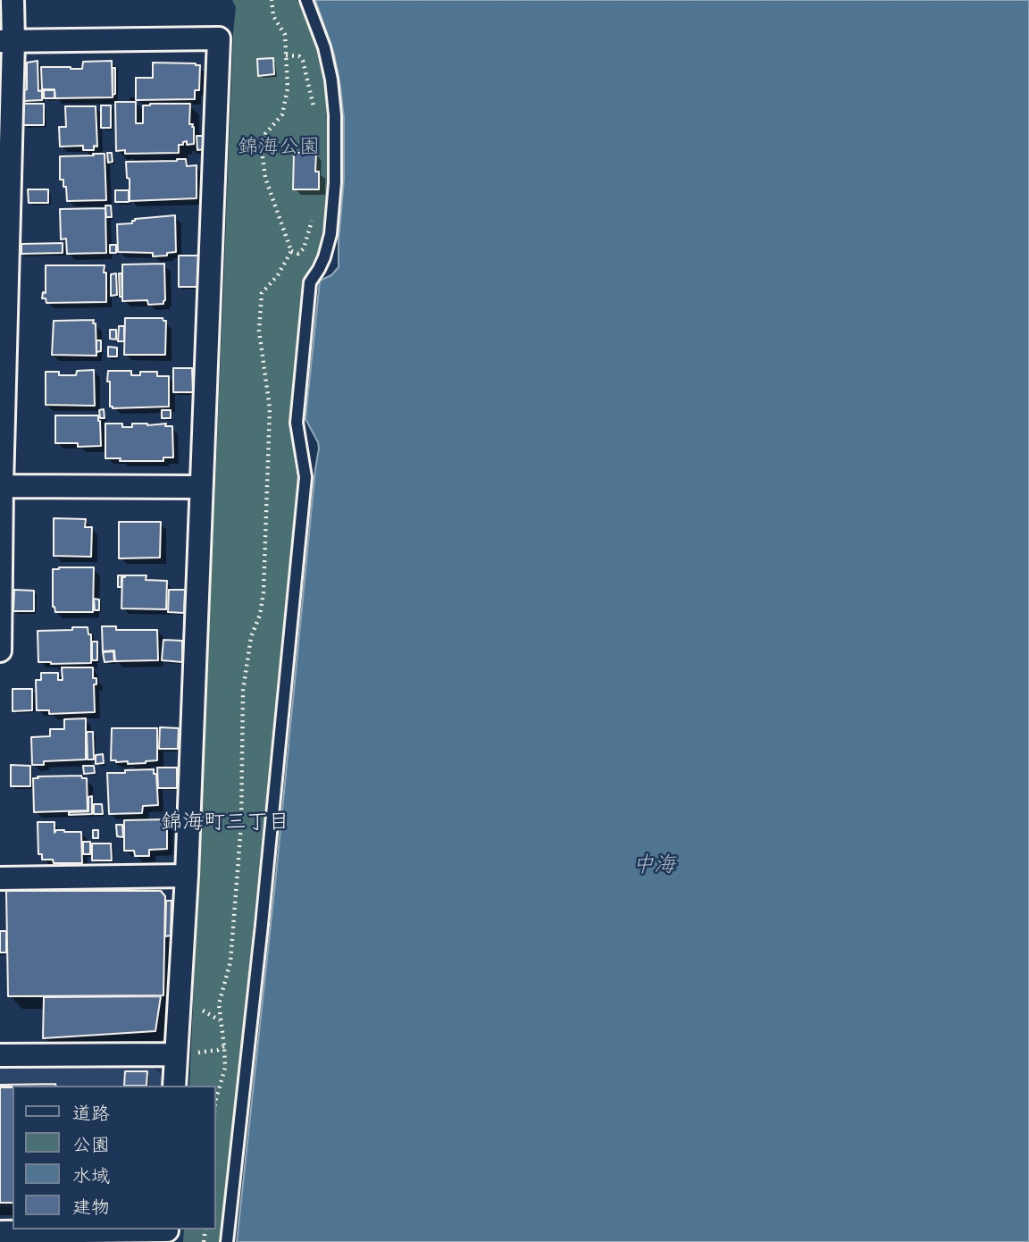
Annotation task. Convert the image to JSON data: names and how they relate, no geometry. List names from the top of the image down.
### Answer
{
  "districts": ["錦海町三丁目"],
  "water": ["中海"],
  "parks": ["錦海公園"],
  "legend": [
    "道路",
    "公園",
    "水域",
    "建物"
  ]
}
